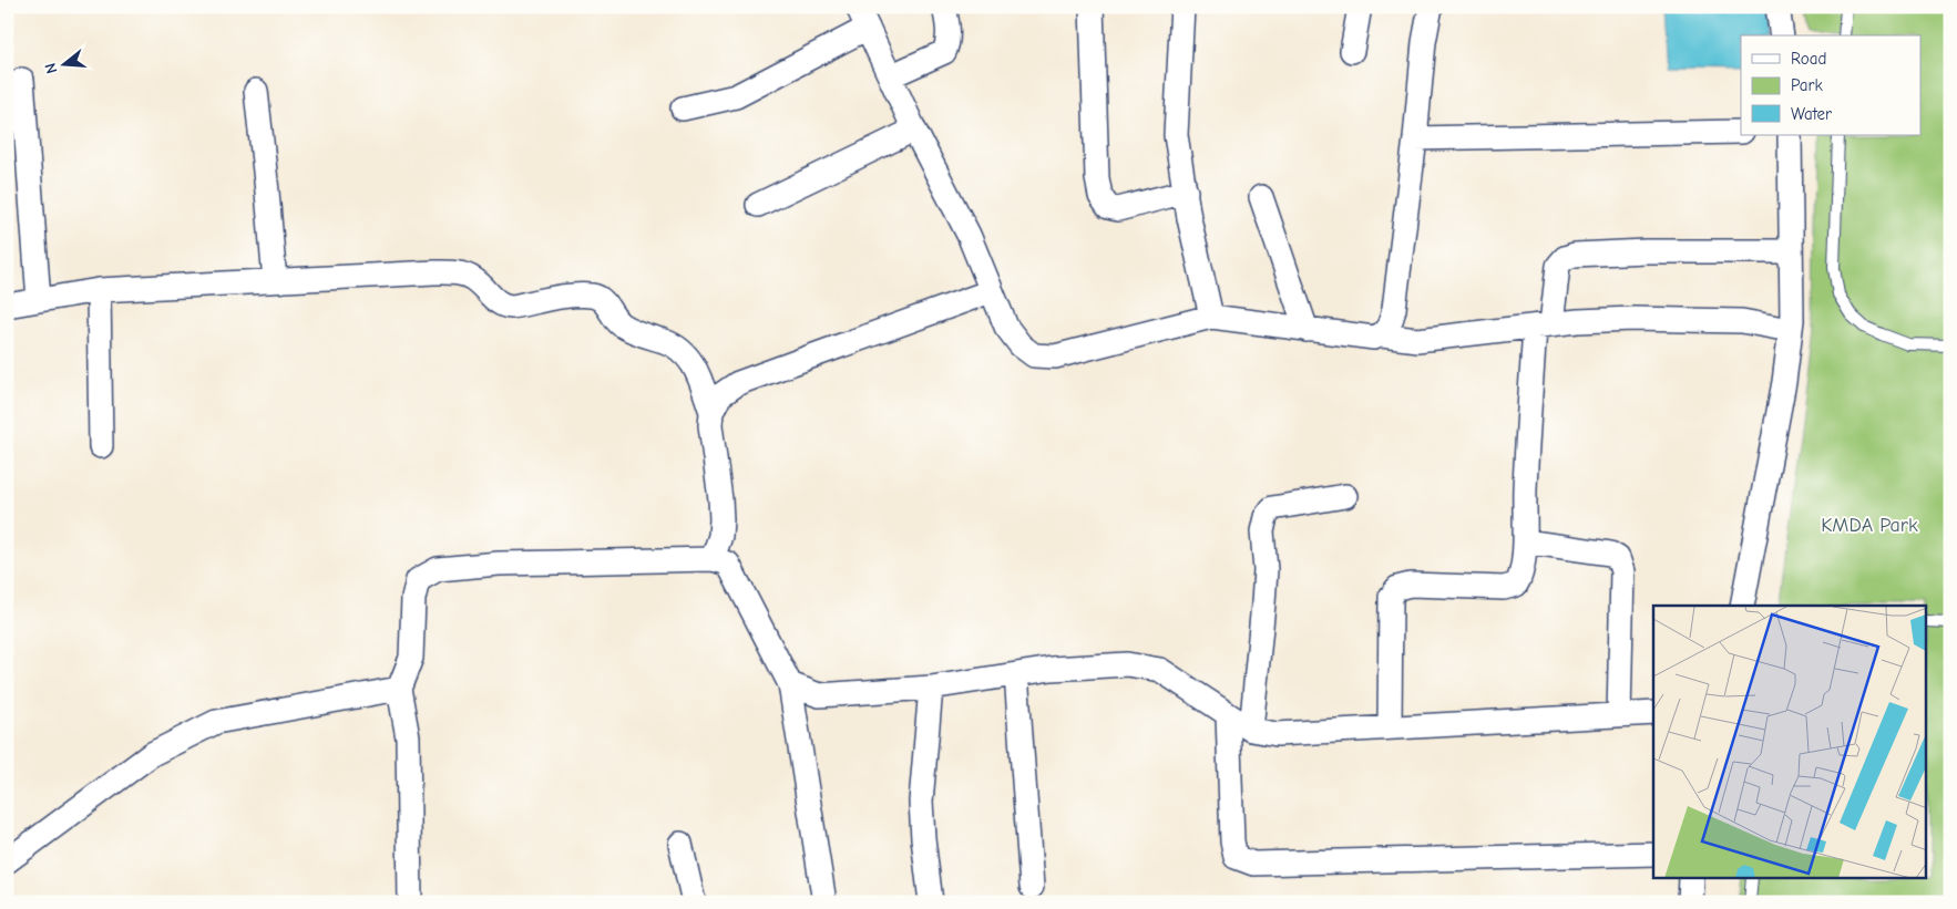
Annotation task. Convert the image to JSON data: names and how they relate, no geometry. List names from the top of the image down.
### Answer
{
  "parks": ["KMDA Park"],
  "legend": ["Road", "Park", "Water"],
  "north": "left"
}
